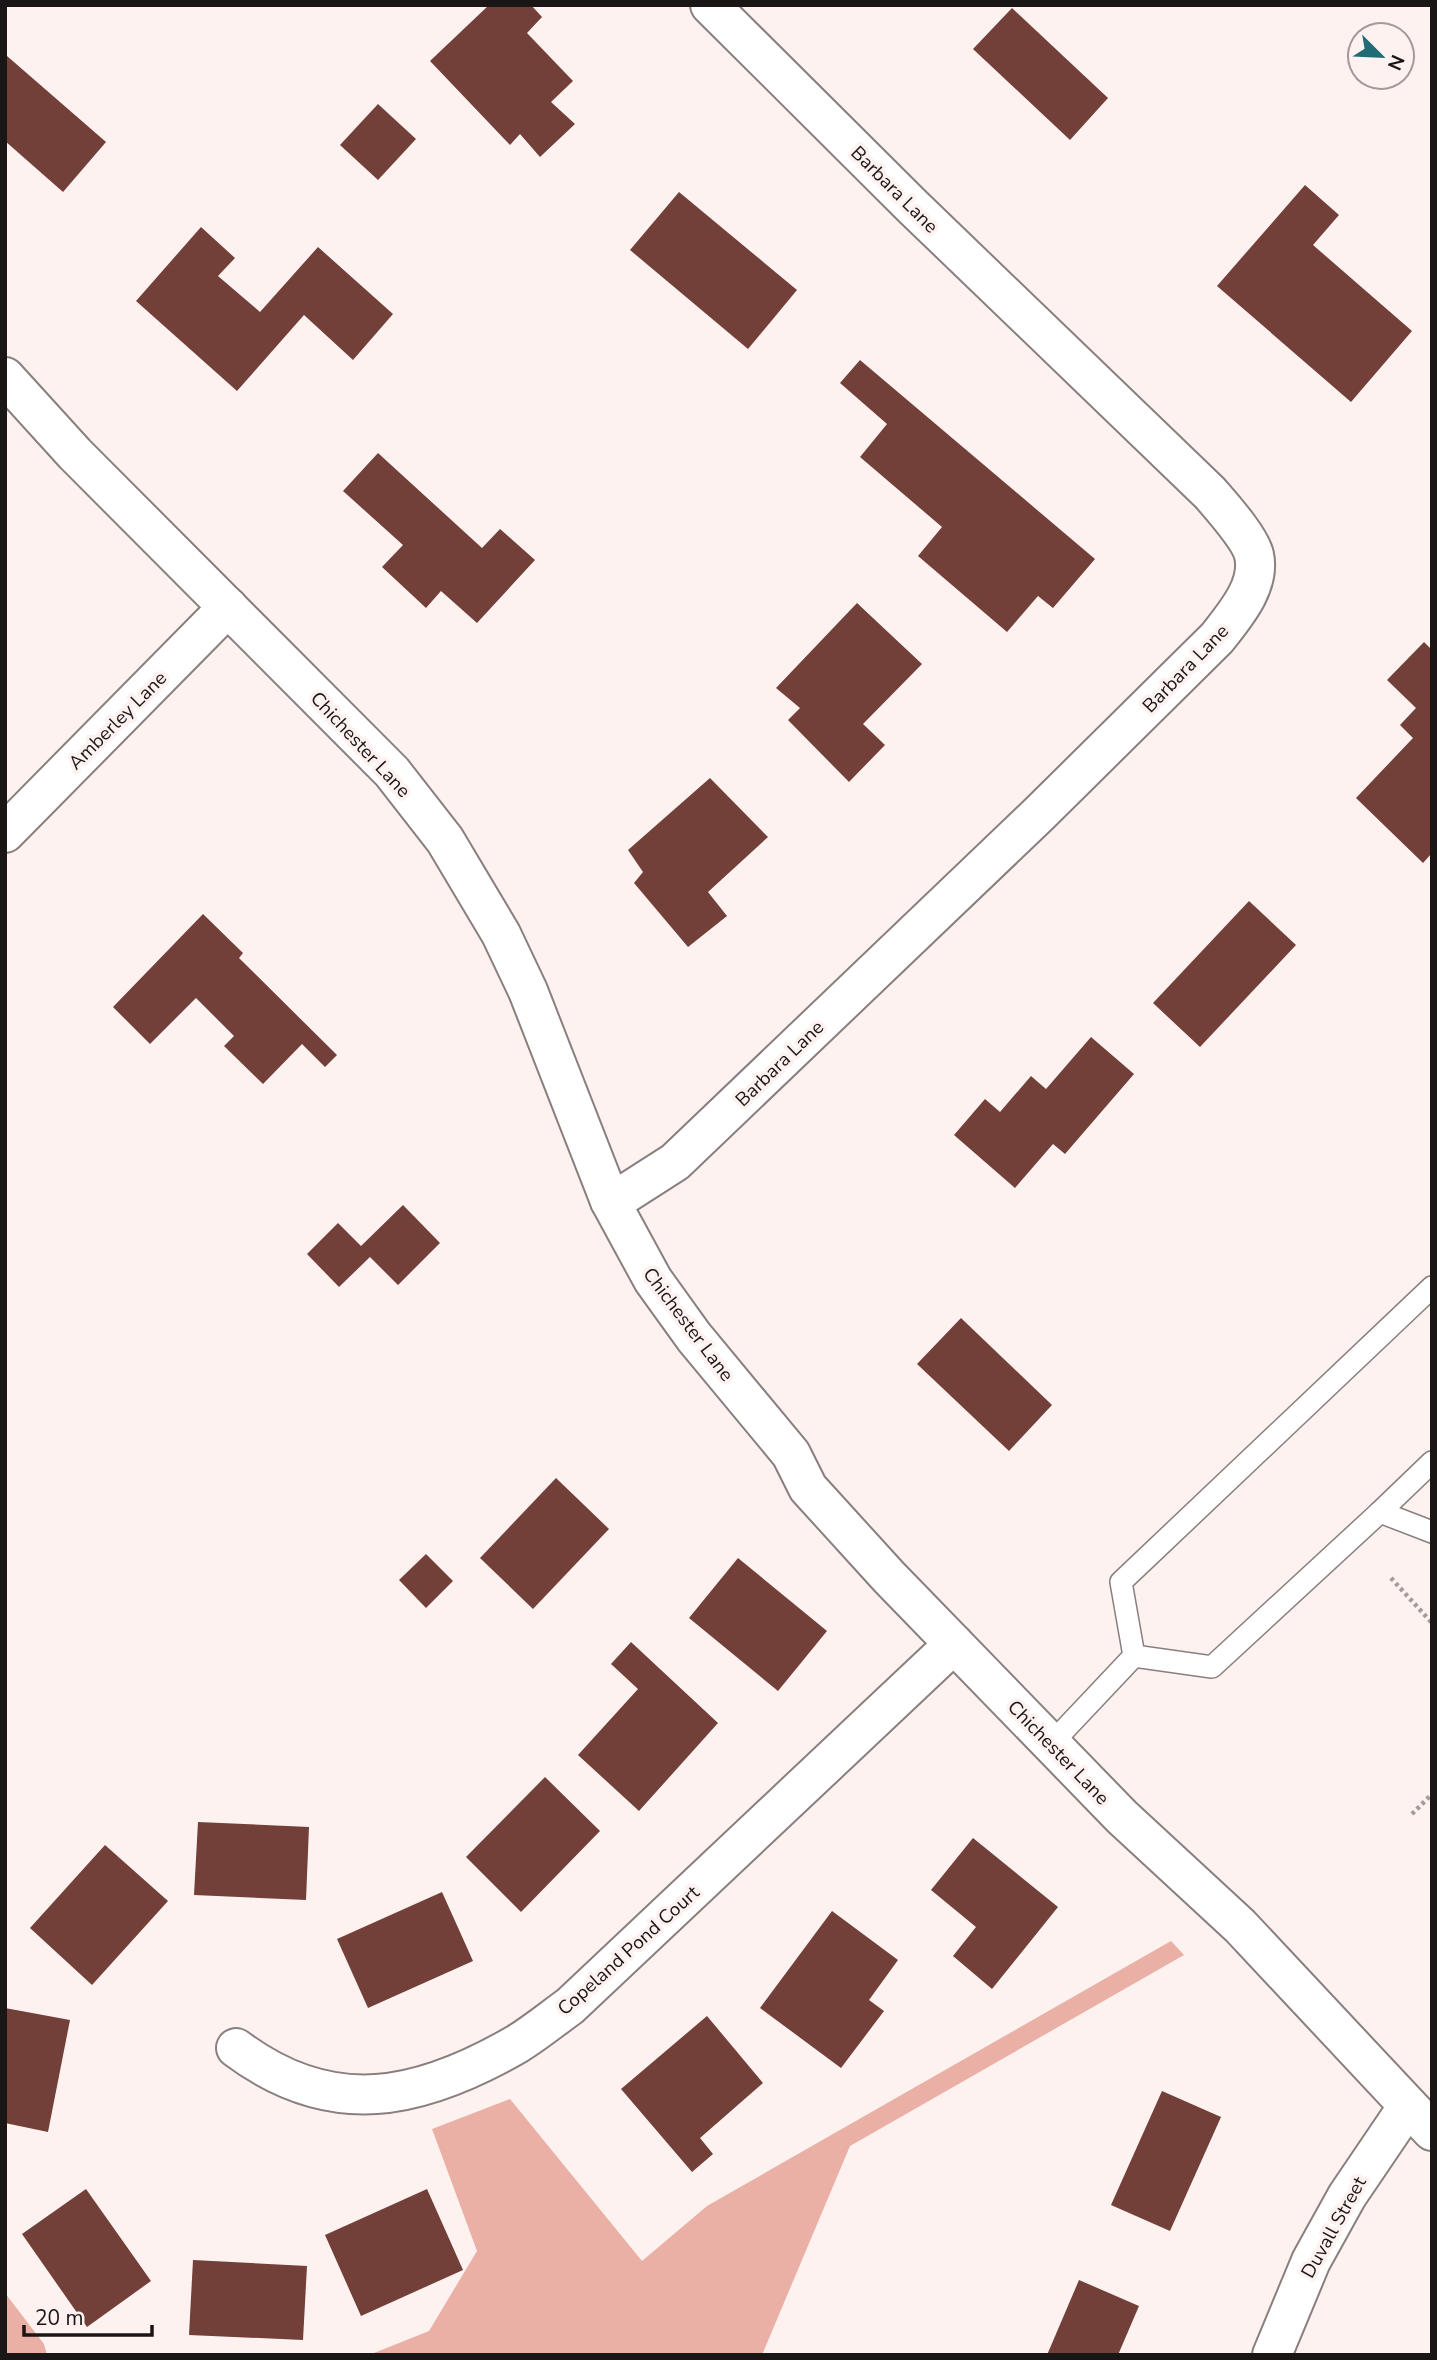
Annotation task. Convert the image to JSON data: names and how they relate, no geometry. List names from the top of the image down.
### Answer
{
  "streets": {
    "street": [
      "Barbara Lane",
      "Amberley Lane",
      "Chichester Lane",
      "Copeland Pond Court",
      "Duvall Street"
    ]
  },
  "crossings": [
    ["Barbara Lane", "Chichester Lane"],
    ["Amberley Lane", "Chichester Lane"],
    ["Chichester Lane", "Copeland Pond Court"],
    ["Chichester Lane", "Duvall Street"]
  ],
  "scale_bar": "20 m",
  "north": "bottom right"
}
